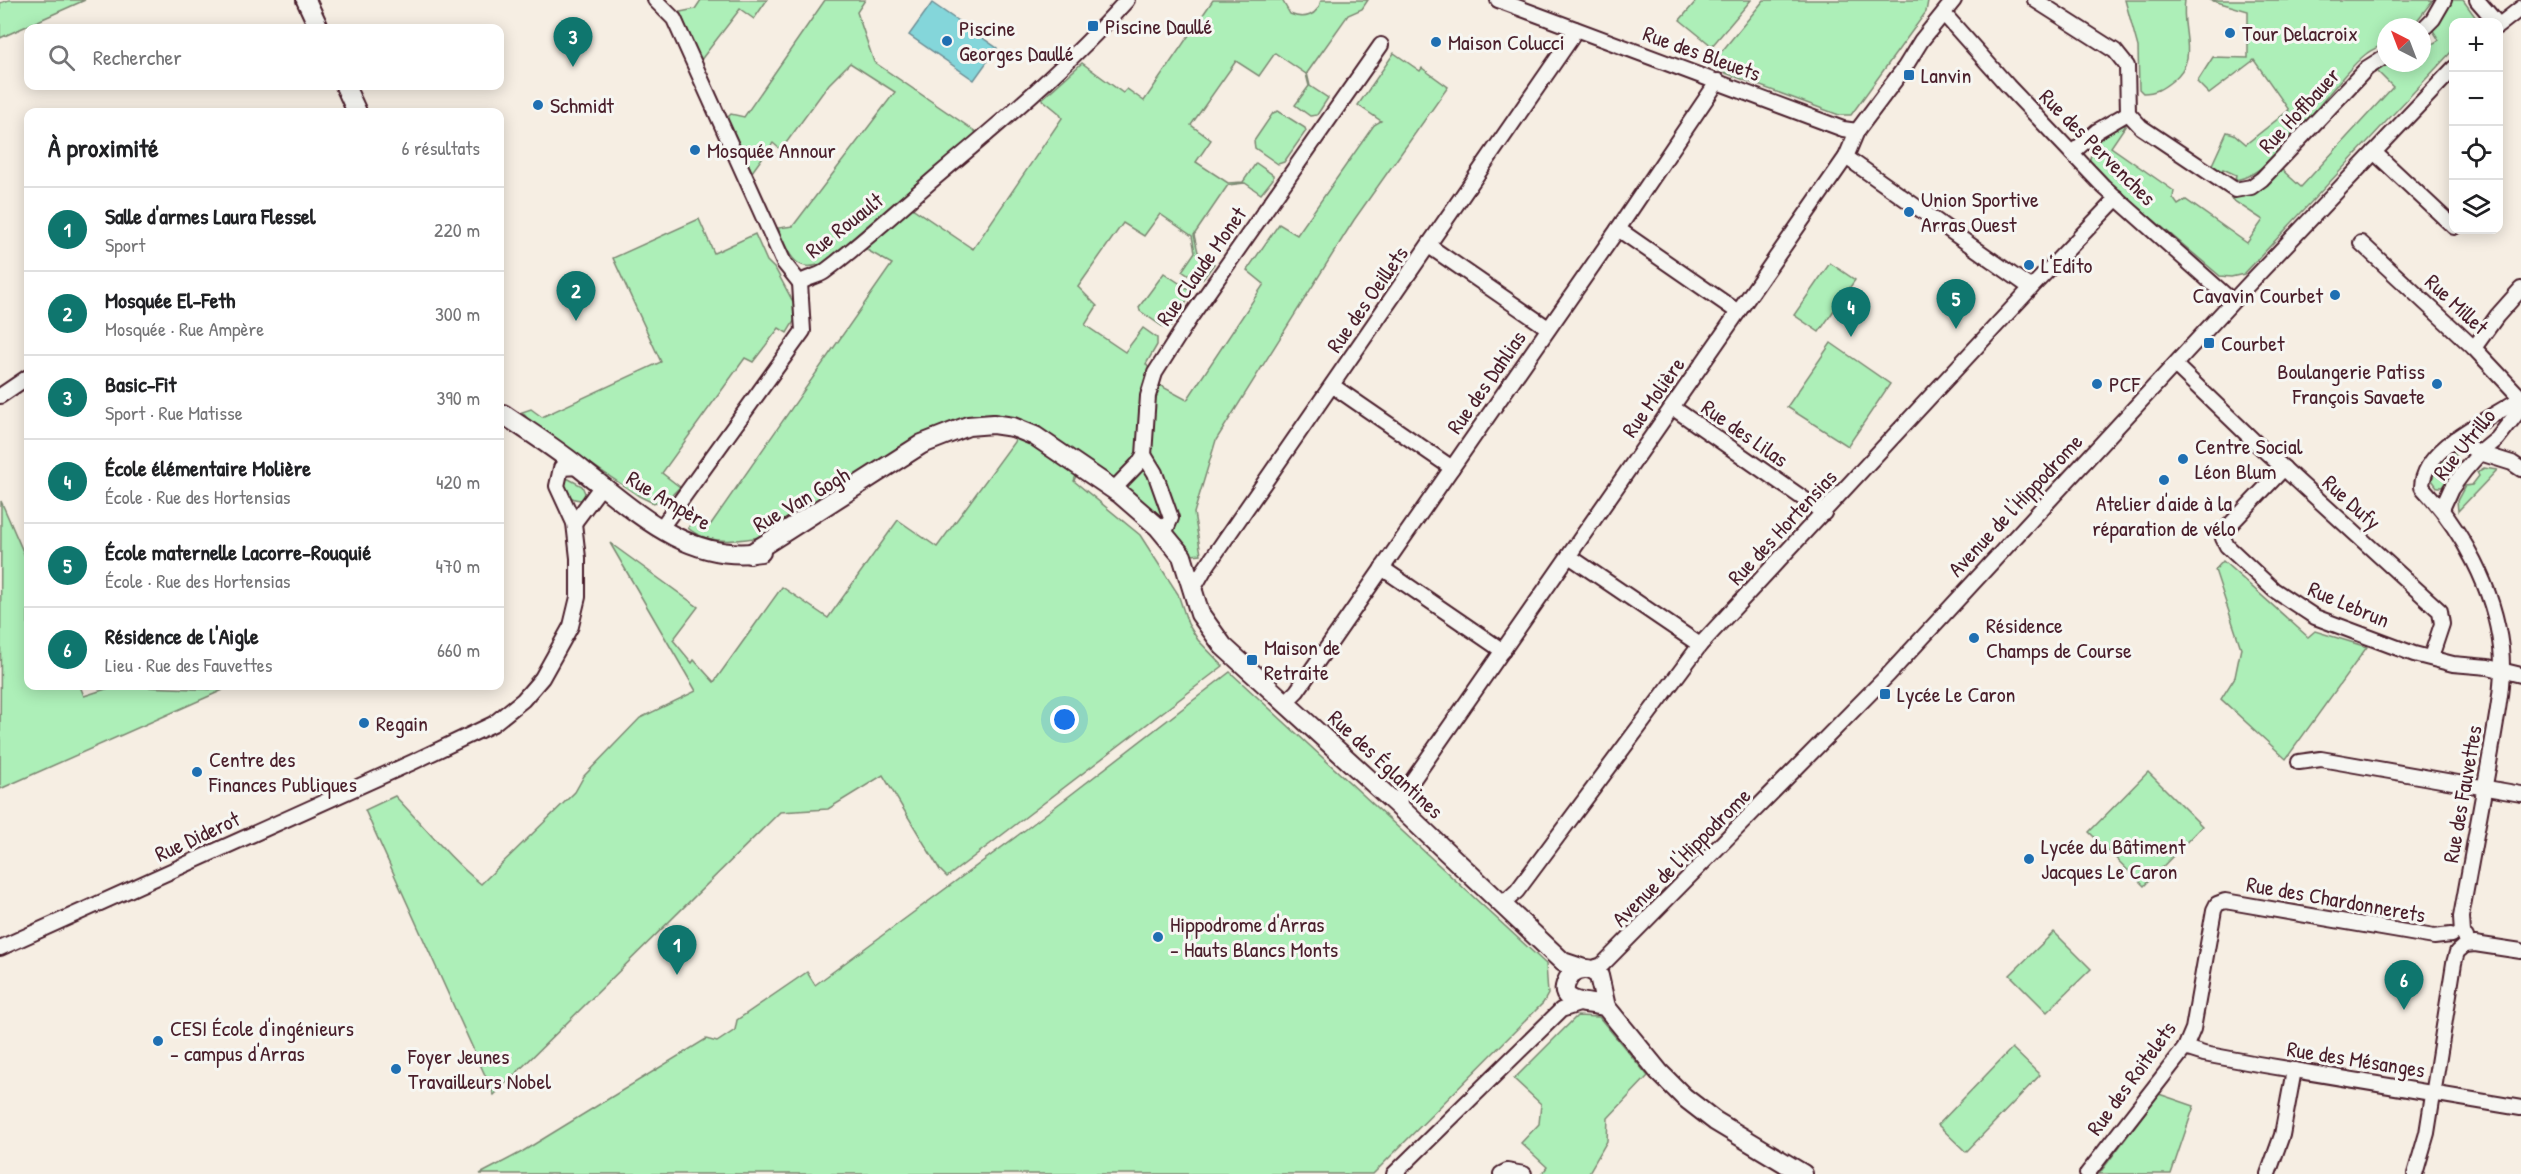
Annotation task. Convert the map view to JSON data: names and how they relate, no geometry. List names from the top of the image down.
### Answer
{
  "streets": {
    "street": [
      "Rue des Bleuets",
      "Rue Hoffbauer",
      "Rue des Pervenches",
      "Rue Rouault",
      "Rue Claude Monet",
      "Rue des Oeillets",
      "Rue Millet",
      "Rue des Dahlias",
      "Rue Molière",
      "Rue des Lilas",
      "Rue Utrillo",
      "Rue Van Gogh",
      "Rue Ampère",
      "Rue Dufy",
      "Avenue de l'Hippodrome",
      "Rue des Hortensias",
      "Rue Lebrun",
      "Rue des Églantines",
      "Rue des Fauvettes",
      "Rue Diderot",
      "Rue des Chardonnerets",
      "Rue des Mésanges",
      "Rue des Roitelets"
    ]
  },
  "crossings": [
    ["Rue des Bleuets", "Rue des Oeillets"],
    ["Rue des Bleuets", "Rue des Dahlias"],
    ["Rue des Bleuets", "Rue Molière"],
    ["Rue des Pervenches", "Rue Molière"],
    ["Rue des Pervenches", "Avenue de l'Hippodrome"],
    ["Rue des Pervenches", "Rue des Hortensias"],
    ["Rue Rouault", "Rue Ampère"],
    ["Rue des Oeillets", "Rue Van Gogh"],
    ["Rue des Oeillets", "Rue des Églantines"],
    ["Rue Millet", "Rue Utrillo"],
    ["Rue des Dahlias", "Rue des Églantines"],
    ["Rue Molière", "Rue des Lilas"],
    ["Rue Molière", "Rue des Églantines"],
    ["Rue des Lilas", "Rue des Hortensias"],
    ["Rue Utrillo", "Rue des Fauvettes"],
    ["Rue Van Gogh", "Rue Ampère"],
    ["Rue Van Gogh", "Rue des Églantines"],
    ["Rue Ampère", "Rue Diderot"],
    ["Rue Dufy", "Avenue de l'Hippodrome"],
    ["Rue Dufy", "Rue Lebrun"],
    ["Avenue de l'Hippodrome", "Rue des Églantines"],
    ["Rue des Hortensias", "Rue des Églantines"],
    ["Rue Lebrun", "Rue des Fauvettes"],
    ["Rue des Fauvettes", "Rue des Chardonnerets"],
    ["Rue des Fauvettes", "Rue des Mésanges"],
    ["Rue des Chardonnerets", "Rue des Roitelets"],
    ["Rue des Mésanges", "Rue des Roitelets"]
  ],
  "places": {
    "transit": [
      "Piscine Daullé",
      "Lanvin",
      "Courbet",
      "Maison de Retraite",
      "Lycée Le Caron"
    ],
    "other": [
      "Tour Delacroix",
      "Piscine Georges Daullé",
      "Maison Colucci",
      "Schmidt",
      "Mosquée Annour",
      "Union Sportive Arras Ouest",
      "L'Edito",
      "Cavavin Courbet",
      "PCF",
      "Boulangerie Patiss François Savaete",
      "Centre Social Léon Blum",
      "Atelier d'aide à la réparation de vélo",
      "Résidence Champs de Course",
      "Regain",
      "Centre des Finances Publiques",
      "Lycée du Bâtiment Jacques Le Caron",
      "Hippodrome d'Arras - Hauts Blancs Monts",
      "CESI École d'ingénieurs - campus d'Arras",
      "Foyer Jeunes Travailleurs Nobel"
    ]
  },
  "north": "top left",
  "page": {
    "pins": [
      "3",
      "2",
      "5",
      "4",
      "1",
      "6"
    ],
    "map_buttons": ["+", "−"],
    "search": "Rechercher",
    "heading": ["À proximité", "6 résultats"],
    "list": [
      {
        "mark": "1",
        "name": "Salle d'armes Laura Flessel",
        "note": "Sport",
        "value": "220 m"
      },
      {
        "mark": "2",
        "name": "Mosquée El-Feth",
        "note": "Mosquée · Rue Ampère",
        "value": "300 m"
      },
      {
        "mark": "3",
        "name": "Basic-Fit",
        "note": "Sport · Rue Matisse",
        "value": "390 m"
      },
      {
        "mark": "4",
        "name": "École élémentaire Molière",
        "note": "École · Rue des Hortensias",
        "value": "420 m"
      },
      {
        "mark": "5",
        "name": "École maternelle Lacorre-Rouquié",
        "note": "École · Rue des Hortensias",
        "value": "470 m"
      },
      {
        "mark": "6",
        "name": "Résidence de l'Aigle",
        "note": "Lieu · Rue des Fauvettes",
        "value": "660 m"
      }
    ]
  }
}
